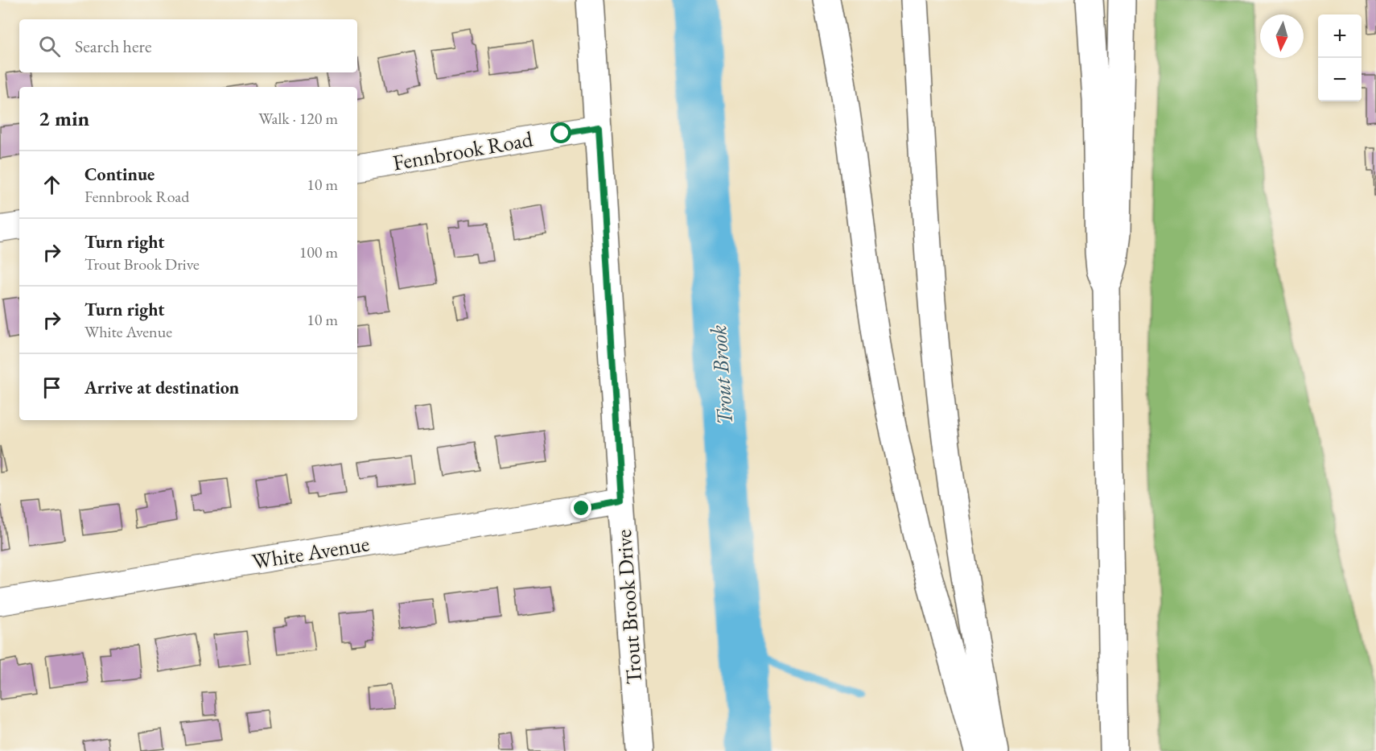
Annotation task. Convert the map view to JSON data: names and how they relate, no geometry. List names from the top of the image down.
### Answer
{
  "streets": {
    "main road": ["Trout Brook Drive"],
    "street": ["Fennbrook Road", "White Avenue"]
  },
  "crossings": [
    ["Fennbrook Road", "Trout Brook Drive"],
    ["White Avenue", "Trout Brook Drive"]
  ],
  "water": ["Trout Brook"],
  "north": "bottom",
  "page": {
    "map_buttons": ["+", "−"],
    "search": "Search here",
    "heading": ["2 min", "Walk · 120 m"],
    "list": [
      ["Continue", "Fennbrook Road", "10 m"],
      ["Turn right", "Trout Brook Drive", "100 m"],
      ["Turn right", "White Avenue", "10 m"],
      "Arrive at destination"
    ]
  }
}
